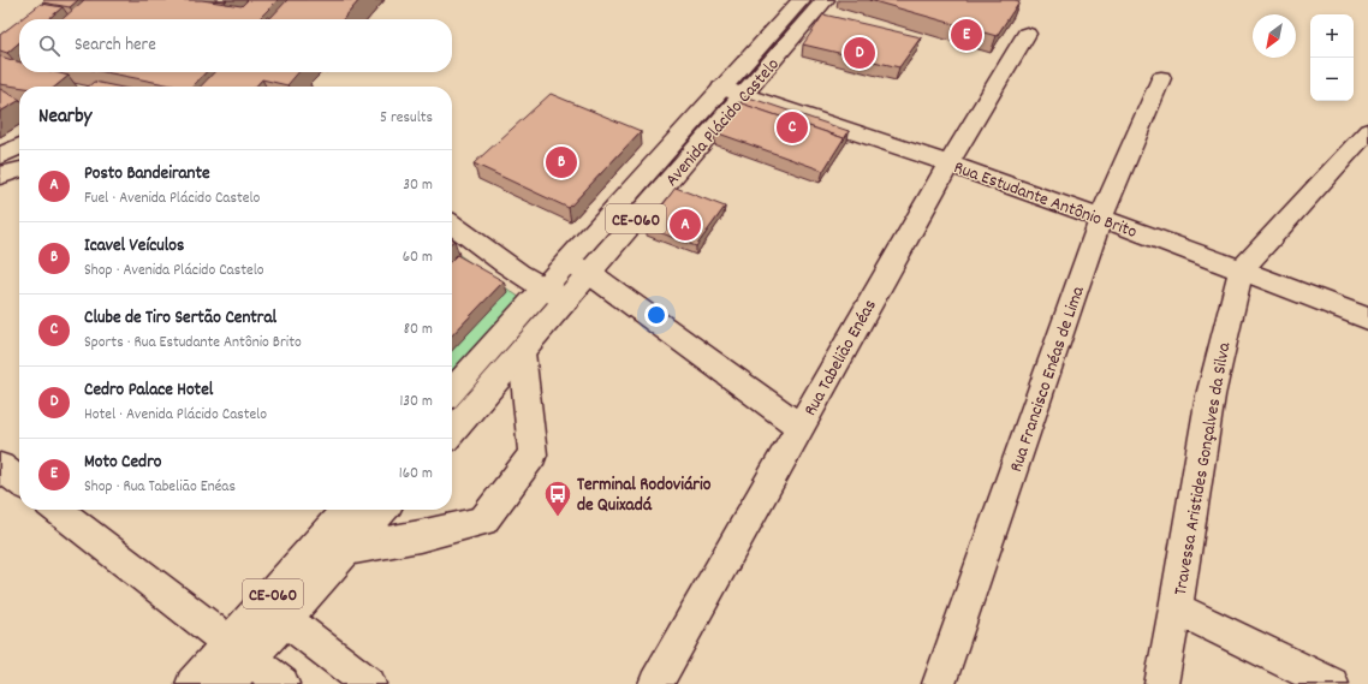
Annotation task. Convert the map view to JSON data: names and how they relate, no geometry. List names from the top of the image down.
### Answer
{
  "streets": {
    "street": [
      "Avenida Plácido Castelo",
      "Rua Estudante Antônio Brito",
      "CE-060",
      "Rua Tabelião Enéas",
      "Rua Francisco Enéas de Lima",
      "Travessa Aristides Gonçalves da Silva"
    ]
  },
  "crossings": [
    ["Avenida Plácido Castelo", "Rua Estudante Antônio Brito"],
    ["Rua Estudante Antônio Brito", "Rua Tabelião Enéas"],
    ["Rua Estudante Antônio Brito", "Rua Francisco Enéas de Lima"],
    ["Rua Estudante Antônio Brito", "Travessa Aristides Gonçalves da Silva"]
  ],
  "places": {
    "bus stop": ["Terminal Rodoviário de Quixadá"]
  },
  "north": "bottom left",
  "page": {
    "map_buttons": ["+", "−"],
    "pins": [
      "E",
      "D",
      "C",
      "B",
      "A"
    ],
    "search": "Search here",
    "heading": ["Nearby", "5 results"],
    "list": [
      {
        "mark": "A",
        "name": "Posto Bandeirante",
        "note": "Fuel · Avenida Plácido Castelo",
        "value": "30 m"
      },
      {
        "mark": "B",
        "name": "Icavel Veículos",
        "note": "Shop · Avenida Plácido Castelo",
        "value": "60 m"
      },
      {
        "mark": "C",
        "name": "Clube de Tiro Sertão Central",
        "note": "Sports · Rua Estudante Antônio Brito",
        "value": "80 m"
      },
      {
        "mark": "D",
        "name": "Cedro Palace Hotel",
        "note": "Hotel · Avenida Plácido Castelo",
        "value": "130 m"
      },
      {
        "mark": "E",
        "name": "Moto Cedro",
        "note": "Shop · Rua Tabelião Enéas",
        "value": "160 m"
      }
    ]
  }
}
